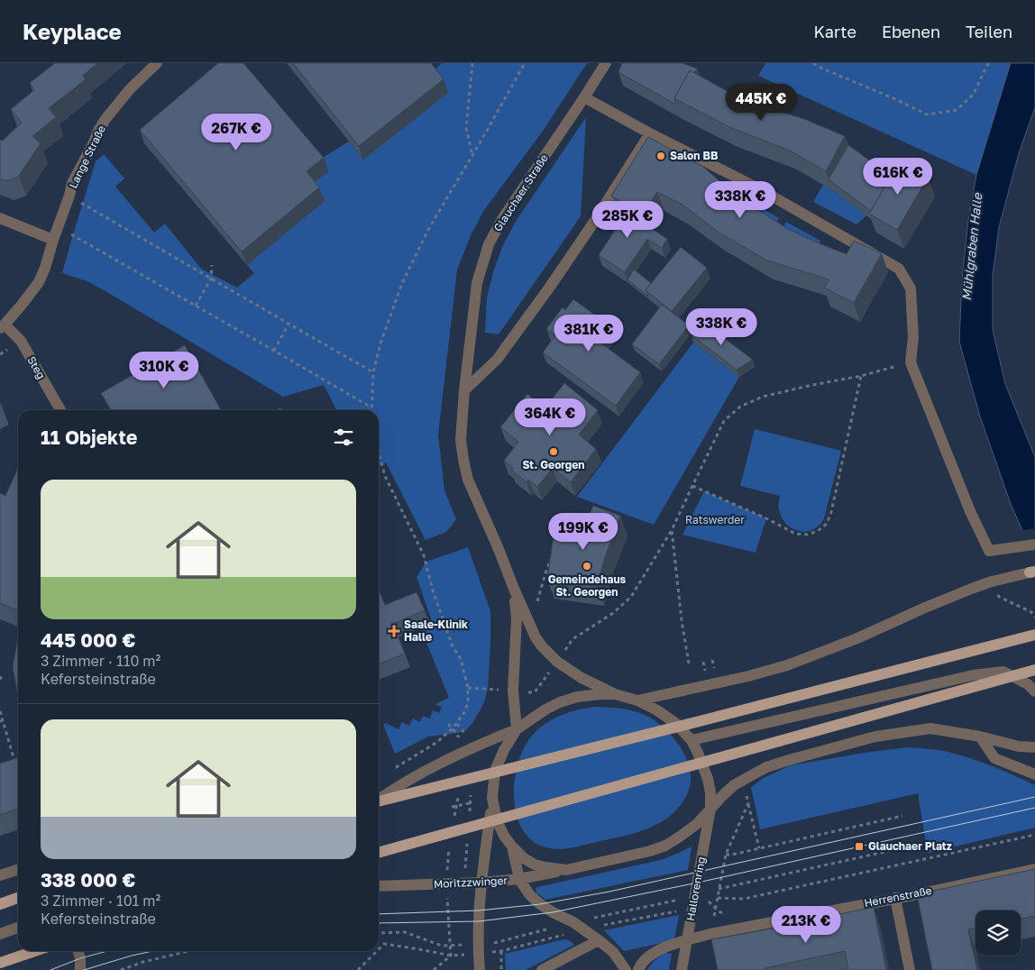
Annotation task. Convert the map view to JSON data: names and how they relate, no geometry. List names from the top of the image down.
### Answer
{
  "streets": {
    "street": [
      "Lange Straße",
      "Glauchaer Straße",
      "Steg",
      "Moritzzwinger",
      "Hallorenring",
      "Herrenstraße"
    ]
  },
  "crossings": [
    ["Lange Straße", "Steg"],
    ["Hallorenring", "Herrenstraße"]
  ],
  "water": ["Mühlgraben Halle"],
  "parks": ["Ratswerder"],
  "places": {
    "other": ["Salon BB", "St. Georgen", "Gemeindehaus St. Georgen"],
    "health": ["Saale-Klinik Halle"],
    "transit": ["Glauchaer Platz"]
  },
  "page": {
    "header": "Keyplace",
    "nav": ["Karte", "Ebenen", "Teilen"],
    "price": [
      "445K €",
      "267K €",
      "616K €",
      "338K €",
      "285K €",
      "338K €",
      "381K €",
      "310K €",
      "364K €",
      "199K €",
      "213K €"
    ],
    "heading": "11 Objekte",
    "list": [
      {
        "name": "445 000 €",
        "note": "3 Zimmer · 110 m² · Kefersteinstraße"
      },
      {
        "name": "338 000 €",
        "note": "3 Zimmer · 101 m² · Kefersteinstraße"
      }
    ]
  }
}
